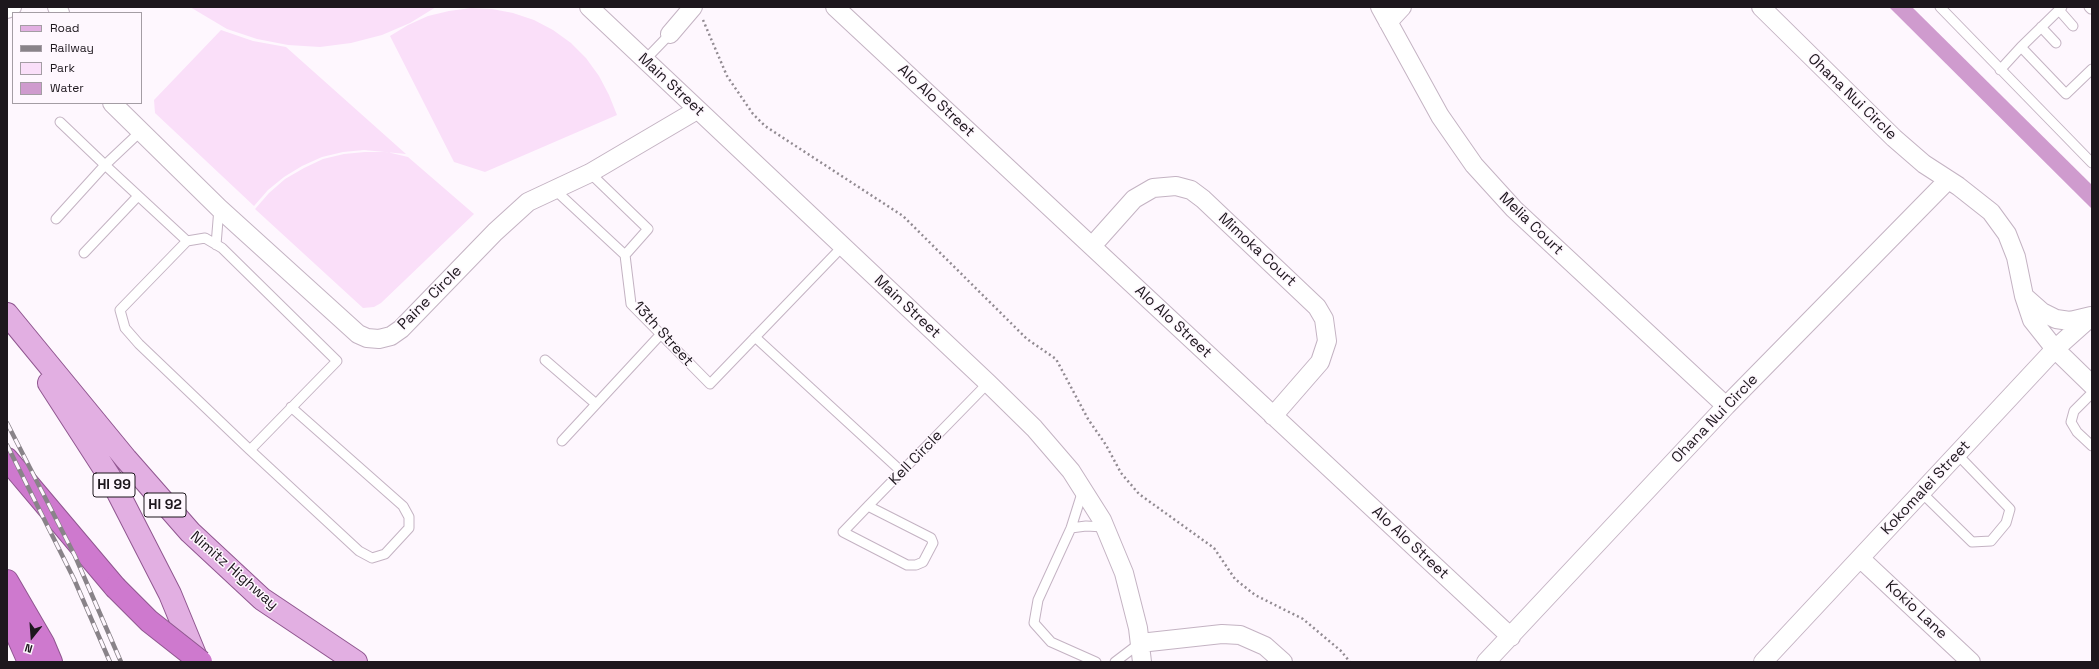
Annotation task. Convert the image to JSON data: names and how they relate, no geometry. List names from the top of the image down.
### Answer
{
  "streets": {
    "main road": ["HI 99", "HI 92", "Nimitz Highway"],
    "street": [
      "Main Street",
      "Ohana Nui Circle",
      "Alo Alo Street",
      "Melia Court",
      "Mimoka Court",
      "Paine Circle",
      "Kokomalei Street",
      "Kokio Lane"
    ],
    "lane": ["13th Street", "Kell Circle"]
  },
  "crossings": [
    ["Main Street", "Paine Circle"],
    ["Main Street", "Kell Circle"],
    ["Ohana Nui Circle", "Alo Alo Street"],
    ["Ohana Nui Circle", "Melia Court"],
    ["Ohana Nui Circle", "Kokomalei Street"],
    ["Alo Alo Street", "Mimoka Court"],
    ["Kokomalei Street", "Kokio Lane"]
  ],
  "legend": [
    "Road",
    "Railway",
    "Park",
    "Water"
  ],
  "north": "bottom"
}
